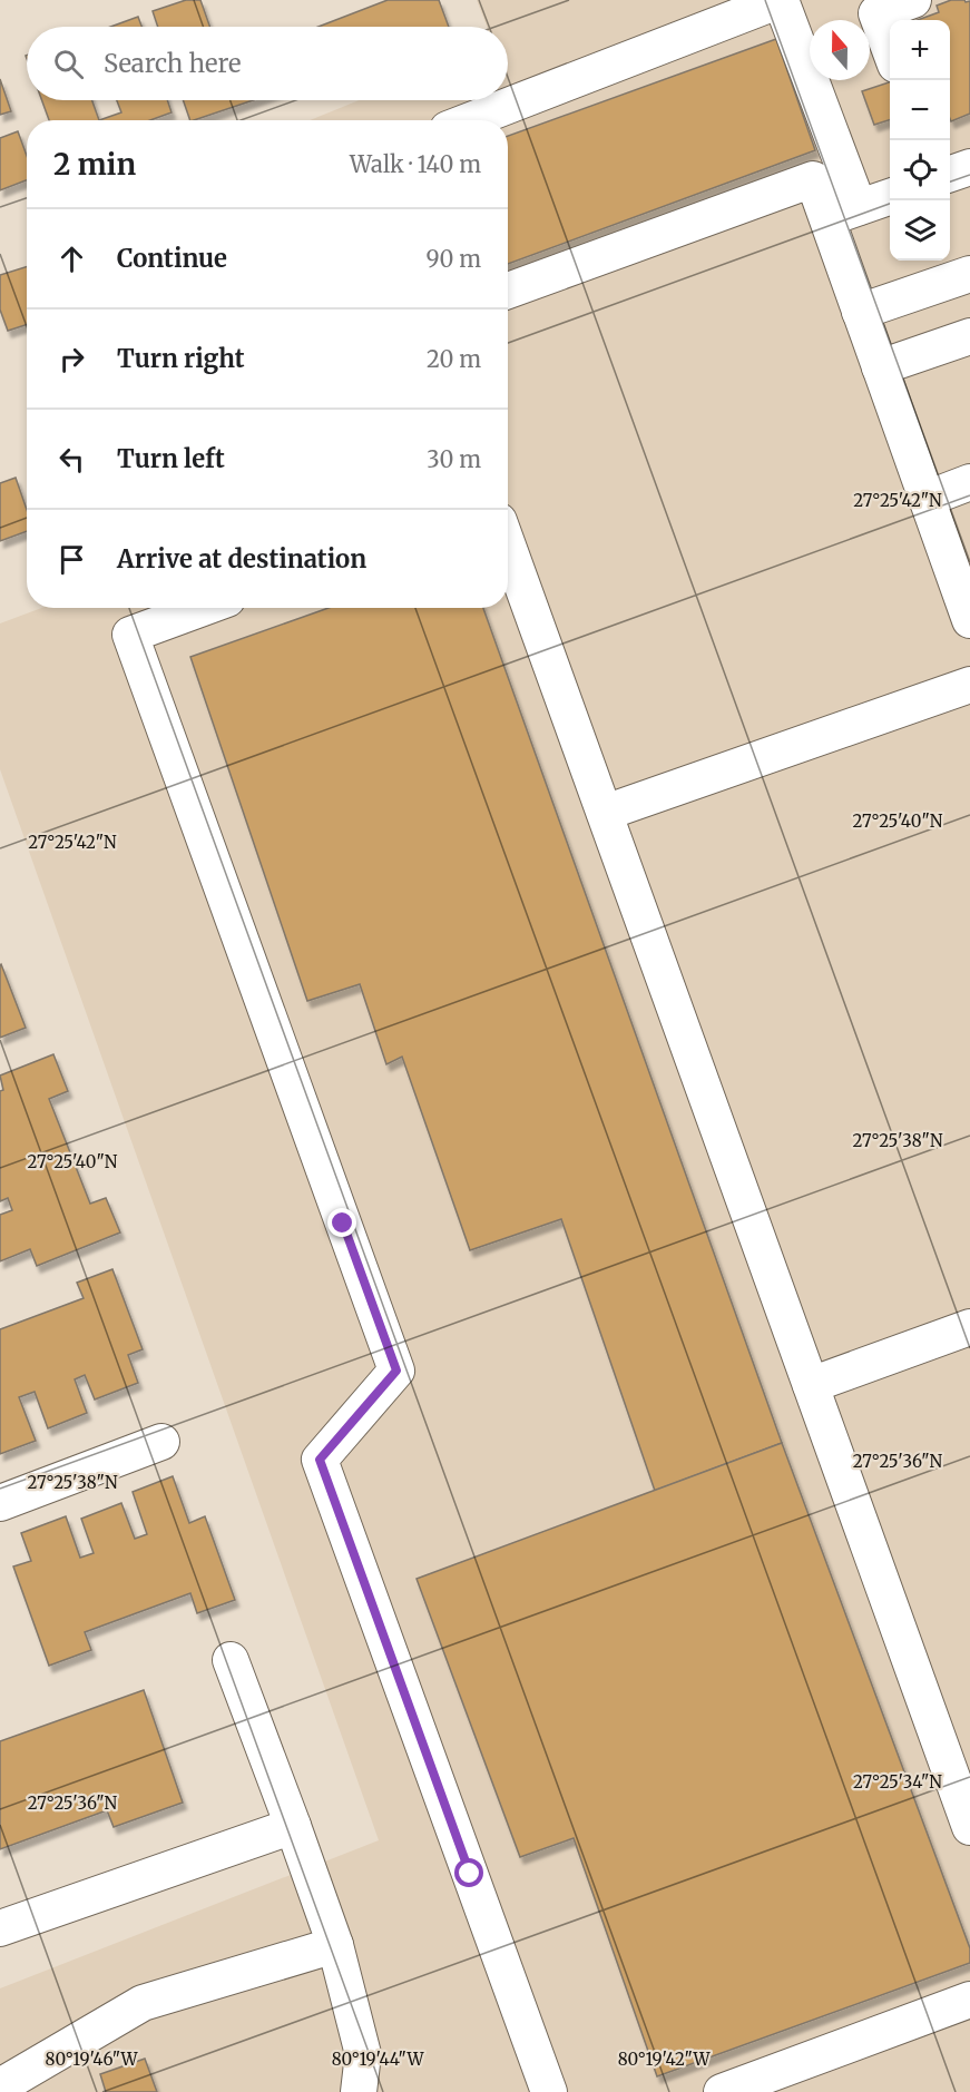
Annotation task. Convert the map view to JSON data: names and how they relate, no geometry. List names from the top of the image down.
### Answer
{
  "north": "top",
  "page": {
    "map_buttons": ["+", "−"],
    "search": "Search here",
    "heading": ["2 min", "Walk · 140 m"],
    "list": [
      ["Continue", "90 m"],
      ["Turn right", "20 m"],
      ["Turn left", "30 m"],
      "Arrive at destination"
    ]
  },
  "coordinates": [
    "27°25'42\"N",
    "27°25'40\"N",
    "27°25'38\"N",
    "27°25'36\"N",
    "27°25'34\"N",
    "80°19'46\"W",
    "80°19'44\"W",
    "80°19'42\"W"
  ]
}
